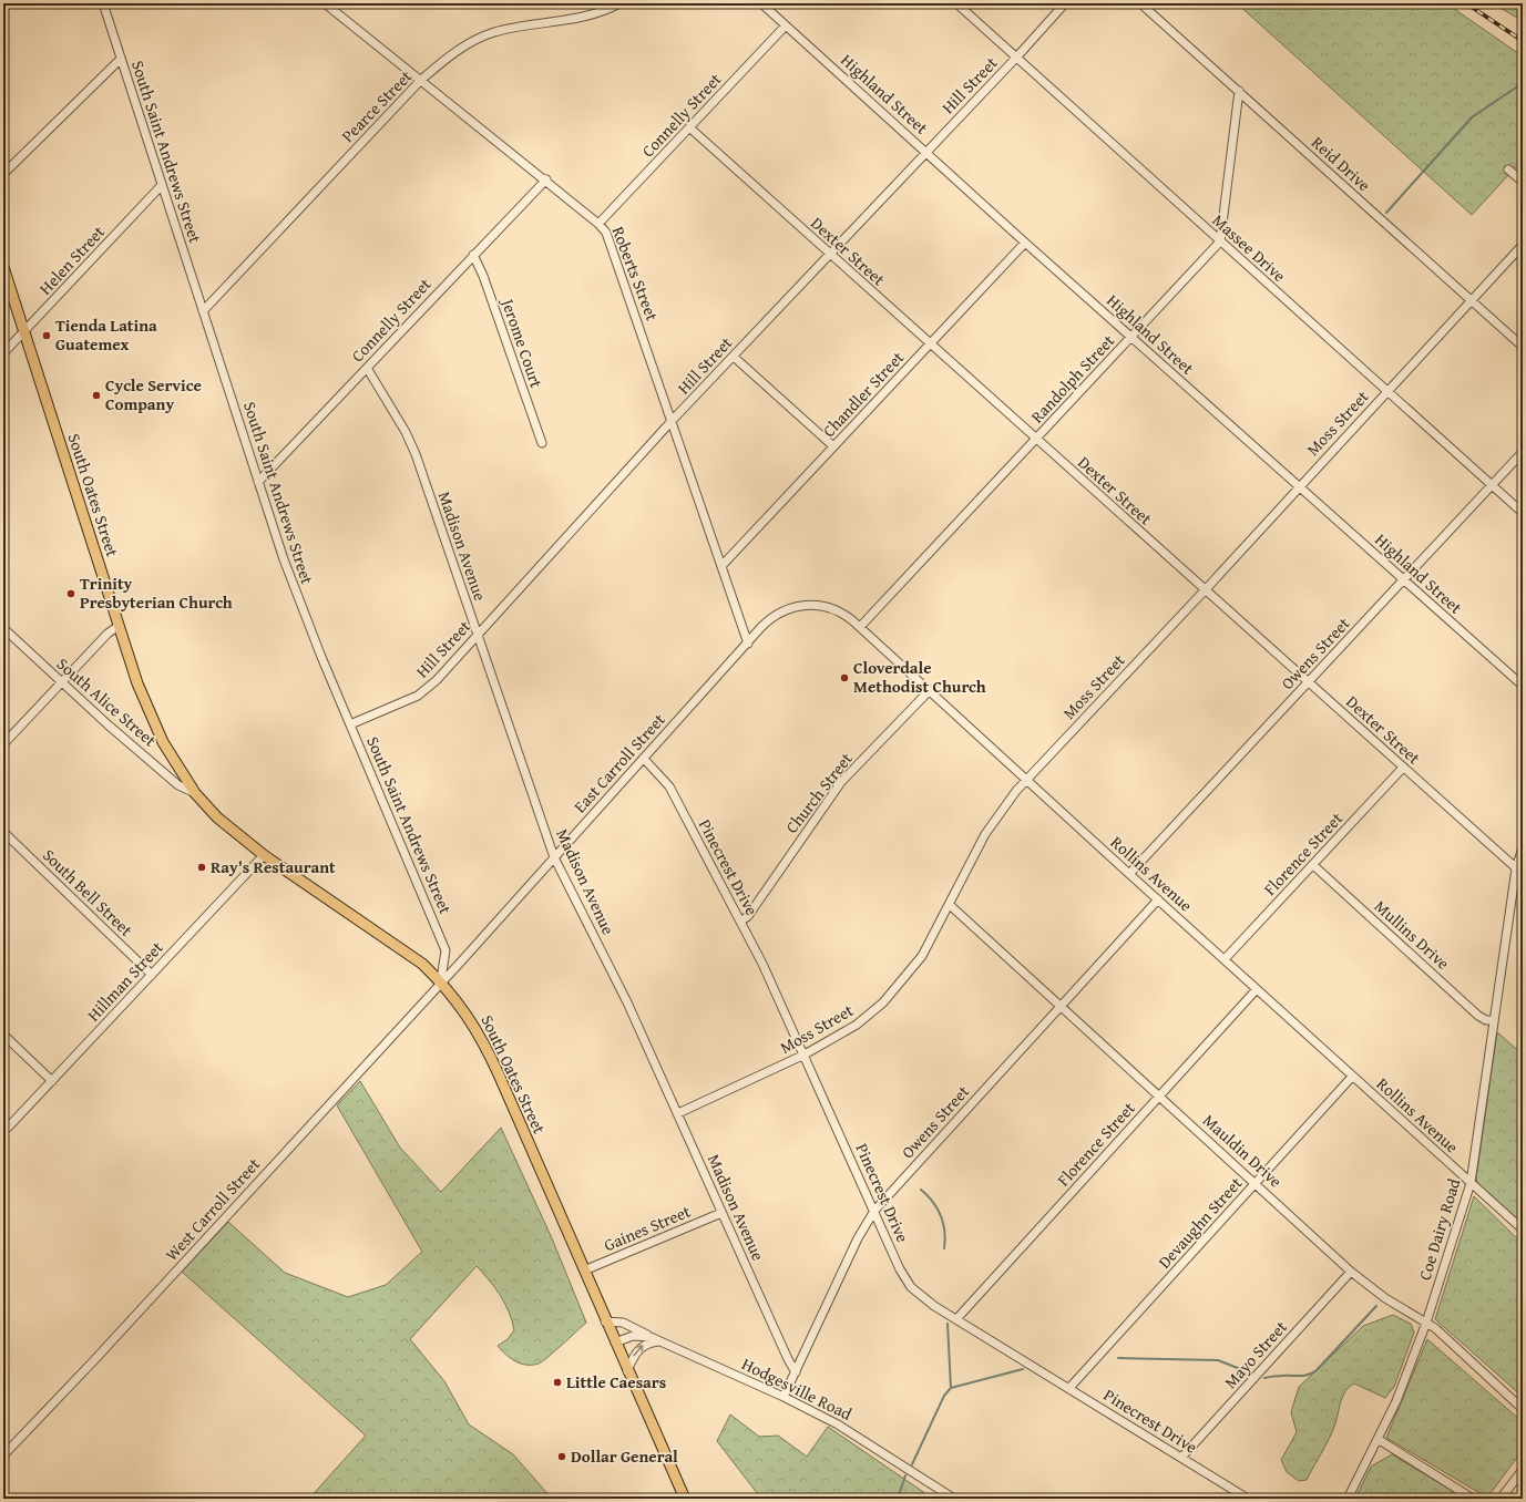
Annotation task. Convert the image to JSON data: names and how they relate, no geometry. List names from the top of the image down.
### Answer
{
  "streets": {
    "main road": ["South Oates Street"],
    "street": [
      "Hill Street",
      "Highland Street",
      "Pearce Street",
      "Connelly Street",
      "South Saint Andrews Street",
      "Reid Drive",
      "Massee Drive",
      "Dexter Street",
      "Helen Street",
      "Roberts Street",
      "Jerome Court",
      "Randolph Street",
      "Chandler Street",
      "Moss Street",
      "Madison Avenue",
      "Owens Street",
      "South Alice Street",
      "East Carroll Street",
      "Church Street",
      "Florence Street",
      "Pinecrest Drive",
      "Rollins Avenue",
      "South Bell Street",
      "Mullins Drive",
      "Hillman Street",
      "Mauldin Drive",
      "West Carroll Street",
      "Devaughn Street",
      "Gaines Street",
      "Coe Dairy Road",
      "Mayo Street",
      "Hodgesville Road"
    ]
  },
  "crossings": [
    ["Hill Street", "Highland Street"],
    ["Hill Street", "South Saint Andrews Street"],
    ["Hill Street", "Massee Drive"],
    ["Hill Street", "Dexter Street"],
    ["Hill Street", "Roberts Street"],
    ["Hill Street", "Madison Avenue"],
    ["Highland Street", "Connelly Street"],
    ["Highland Street", "Randolph Street"],
    ["Highland Street", "Chandler Street"],
    ["Highland Street", "Moss Street"],
    ["Highland Street", "Owens Street"],
    ["Pearce Street", "South Saint Andrews Street"],
    ["Pearce Street", "Roberts Street"],
    ["Connelly Street", "South Saint Andrews Street"],
    ["Connelly Street", "Dexter Street"],
    ["Connelly Street", "Roberts Street"],
    ["Connelly Street", "Jerome Court"],
    ["Connelly Street", "Madison Avenue"],
    ["South Saint Andrews Street", "Helen Street"],
    ["South Saint Andrews Street", "South Oates Street"],
    ["South Saint Andrews Street", "East Carroll Street"],
    ["South Saint Andrews Street", "West Carroll Street"],
    ["Reid Drive", "Moss Street"],
    ["Massee Drive", "Randolph Street"],
    ["Massee Drive", "Moss Street"],
    ["Massee Drive", "Owens Street"],
    ["Dexter Street", "Randolph Street"],
    ["Dexter Street", "Chandler Street"],
    ["Dexter Street", "Moss Street"],
    ["Dexter Street", "Owens Street"],
    ["Dexter Street", "Florence Street"],
    ["Dexter Street", "Coe Dairy Road"],
    ["Helen Street", "South Oates Street"],
    ["Roberts Street", "Chandler Street"],
    ["Roberts Street", "East Carroll Street"],
    ["Roberts Street", "Rollins Avenue"],
    ["Randolph Street", "Rollins Avenue"],
    ["Moss Street", "Madison Avenue"],
    ["Moss Street", "Pinecrest Drive"],
    ["Moss Street", "Rollins Avenue"],
    ["Moss Street", "Mauldin Drive"],
    ["South Oates Street", "South Alice Street"],
    ["South Oates Street", "East Carroll Street"],
    ["South Oates Street", "Hillman Street"],
    ["South Oates Street", "West Carroll Street"],
    ["South Oates Street", "Gaines Street"],
    ["South Oates Street", "Hodgesville Road"],
    ["Madison Avenue", "Owens Street"],
    ["Madison Avenue", "East Carroll Street"],
    ["Madison Avenue", "Gaines Street"],
    ["Owens Street", "Pinecrest Drive"],
    ["Owens Street", "Rollins Avenue"],
    ["Owens Street", "Mauldin Drive"],
    ["Owens Street", "Hodgesville Road"],
    ["East Carroll Street", "Pinecrest Drive"],
    ["East Carroll Street", "Rollins Avenue"],
    ["East Carroll Street", "West Carroll Street"],
    ["Church Street", "Pinecrest Drive"],
    ["Church Street", "Rollins Avenue"],
    ["Florence Street", "Pinecrest Drive"],
    ["Florence Street", "Rollins Avenue"],
    ["Florence Street", "Mullins Drive"],
    ["Florence Street", "Mauldin Drive"],
    ["Pinecrest Drive", "Devaughn Street"],
    ["Pinecrest Drive", "Mayo Street"],
    ["Rollins Avenue", "Devaughn Street"],
    ["Rollins Avenue", "Coe Dairy Road"],
    ["South Bell Street", "Hillman Street"],
    ["Mullins Drive", "Coe Dairy Road"],
    ["Mauldin Drive", "Devaughn Street"],
    ["Mauldin Drive", "Coe Dairy Road"],
    ["Mauldin Drive", "Mayo Street"]
  ],
  "places": [
    "Tienda Latina Guatemex",
    "Cycle Service Company",
    "Trinity Presbyterian Church",
    "Cloverdale Methodist Church",
    "Ray's Restaurant",
    "Little Caesars",
    "Dollar General"
  ]
}
